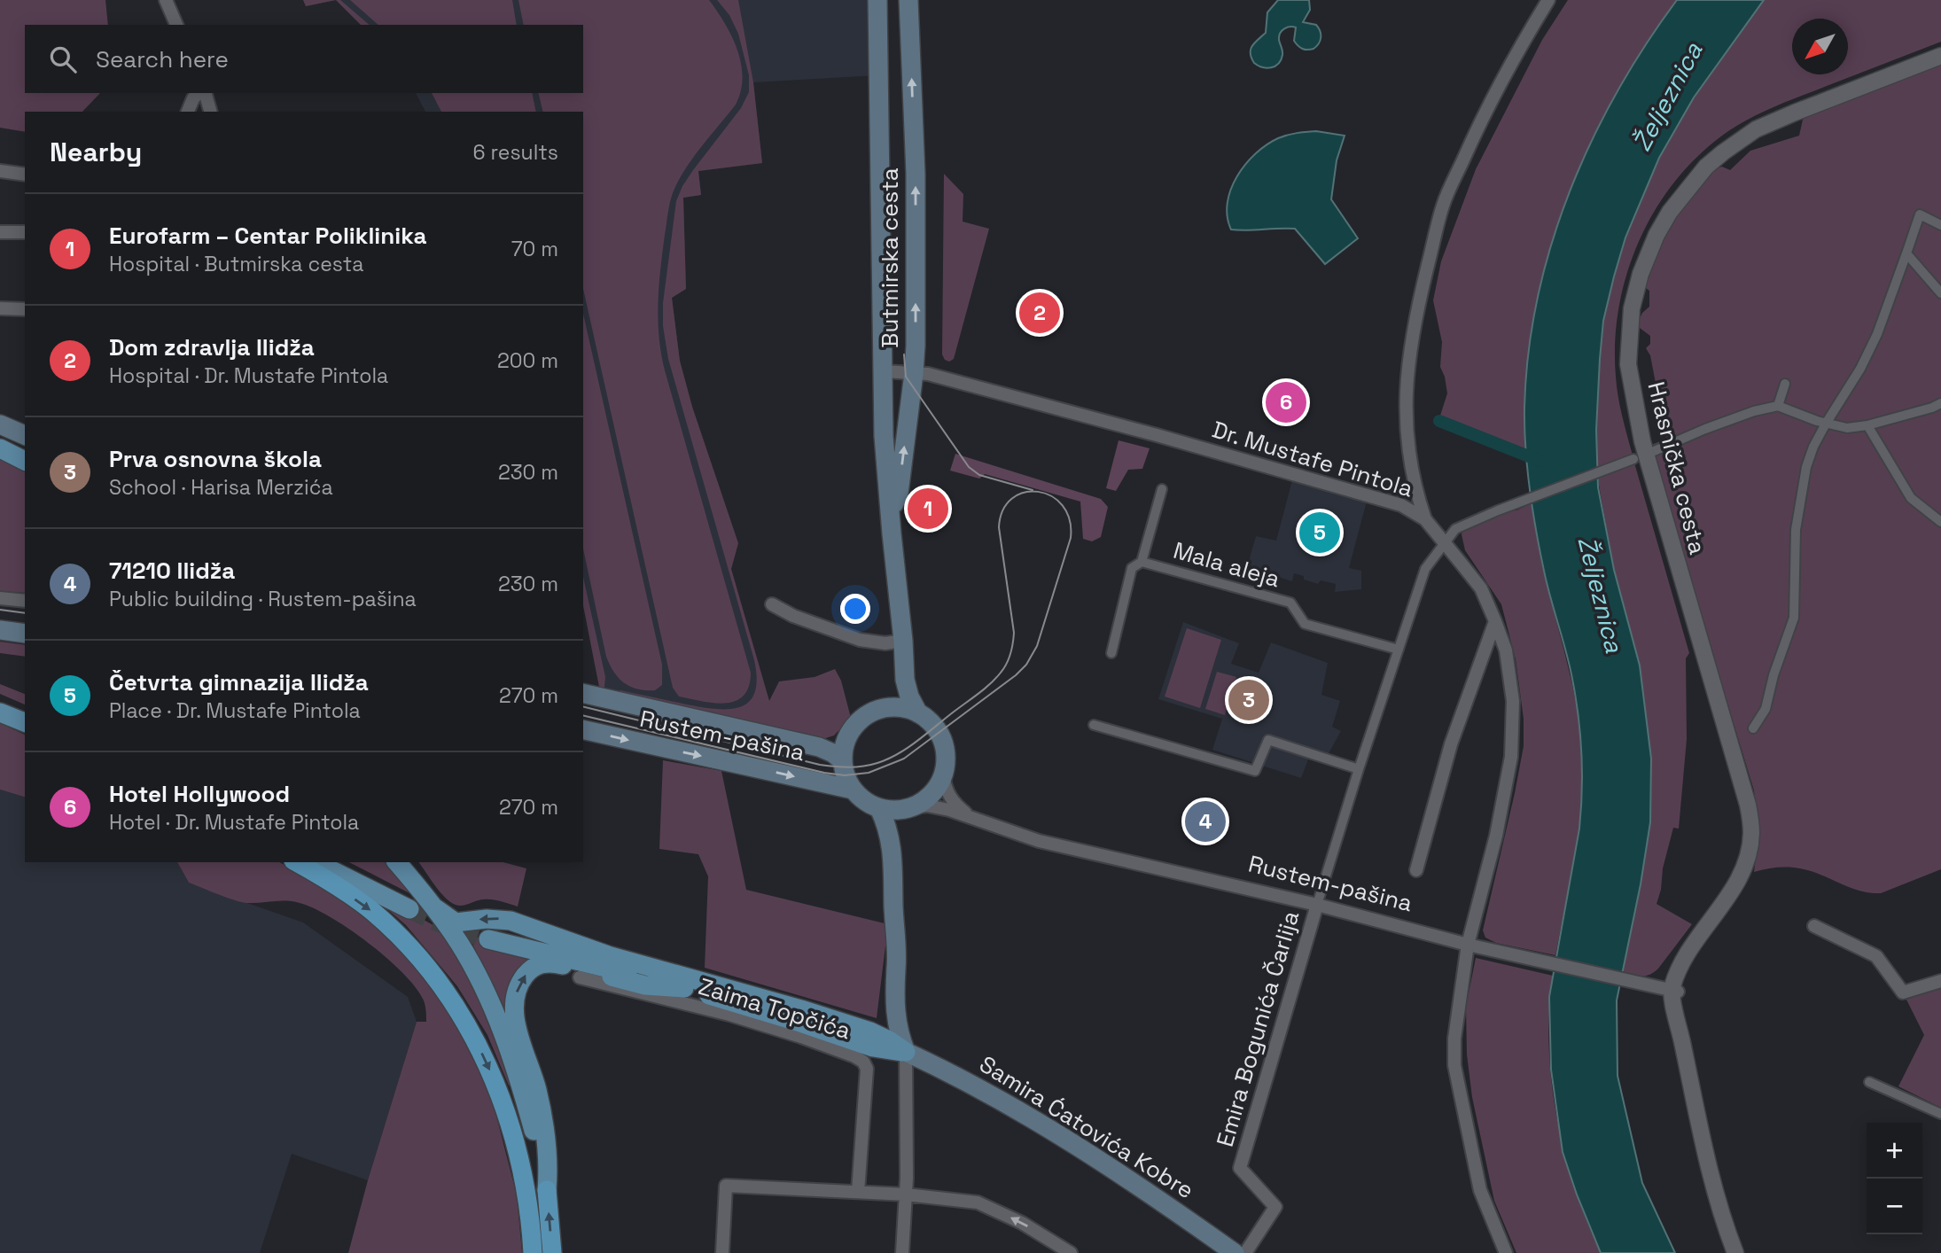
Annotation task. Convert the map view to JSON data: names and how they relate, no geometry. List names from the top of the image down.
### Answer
{
  "streets": {
    "main road": ["Butmirska cesta", "Rustem-pašina", "Samira Ćatovića Kobre"],
    "street": [
      "Dr. Mustafe Pintola",
      "Hrasnička cesta",
      "Mala aleja",
      "Zaima Topčića",
      "Emira Bogunića Čarlija"
    ]
  },
  "crossings": [
    ["Butmirska cesta", "Dr. Mustafe Pintola"],
    ["Butmirska cesta", "Rustem-pašina"],
    ["Dr. Mustafe Pintola", "Rustem-pašina"],
    ["Hrasnička cesta", "Rustem-pašina"],
    ["Rustem-pašina", "Emira Bogunića Čarlija"]
  ],
  "water": ["Željeznica"],
  "north": "bottom left",
  "page": {
    "search": "Search here",
    "heading": ["Nearby", "6 results"],
    "list": [
      {
        "mark": "1",
        "name": "Eurofarm – Centar Poliklinika",
        "note": "Hospital · Butmirska cesta",
        "value": "70 m"
      },
      {
        "mark": "2",
        "name": "Dom zdravlja Ilidža",
        "note": "Hospital · Dr. Mustafe Pintola",
        "value": "200 m"
      },
      {
        "mark": "3",
        "name": "Prva osnovna škola",
        "note": "School · Harisa Merzića",
        "value": "230 m"
      },
      {
        "mark": "4",
        "name": "71210 Ilidža",
        "note": "Public building · Rustem-pašina",
        "value": "230 m"
      },
      {
        "mark": "5",
        "name": "Četvrta gimnazija Ilidža",
        "note": "Place · Dr. Mustafe Pintola",
        "value": "270 m"
      },
      {
        "mark": "6",
        "name": "Hotel Hollywood",
        "note": "Hotel · Dr. Mustafe Pintola",
        "value": "270 m"
      }
    ],
    "pins": [
      "2",
      "6",
      "1",
      "5",
      "3",
      "4"
    ],
    "map_buttons": ["+", "−"]
  }
}
